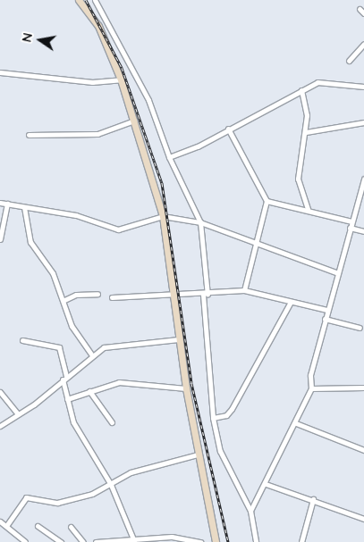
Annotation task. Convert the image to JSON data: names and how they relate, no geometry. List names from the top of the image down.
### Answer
{
  "north": "left"
}
